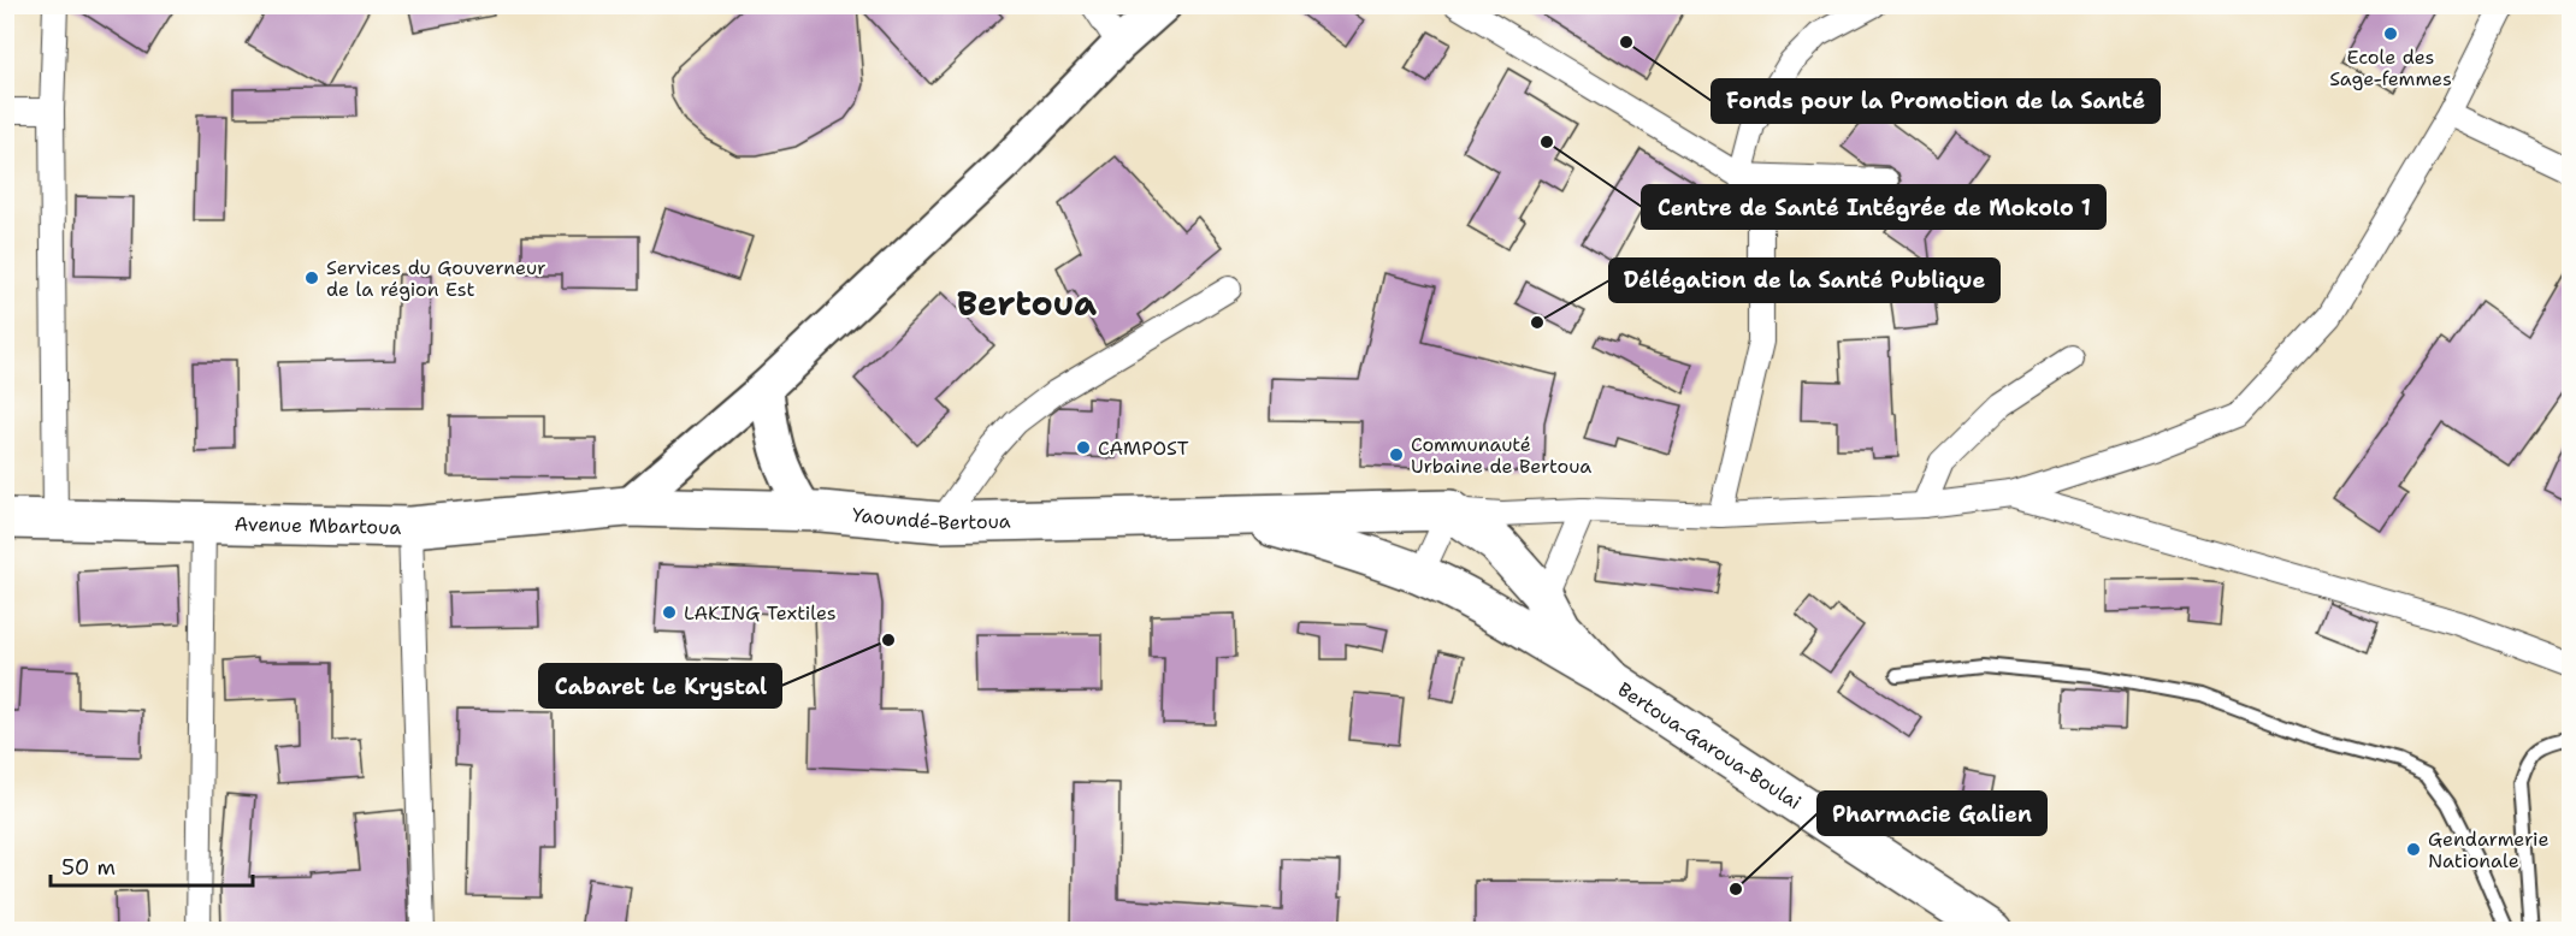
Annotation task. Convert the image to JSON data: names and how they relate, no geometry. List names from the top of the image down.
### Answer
{
  "streets": {
    "highway": ["Yaoundé-Bertoua", "Avenue Mbartoua", "Bertoua-Garoua-Boulai"]
  },
  "crossings": [
    ["Yaoundé-Bertoua", "Avenue Mbartoua"],
    ["Yaoundé-Bertoua", "Bertoua-Garoua-Boulai"]
  ],
  "districts": ["Bertoua"],
  "places": [
    "Ecole des Sage-femmes",
    "Fonds pour la Promotion de la Santé",
    "Centre de Santé Intégrée de Mokolo 1",
    "Services du Gouverneur de la région Est",
    "Délégation de la Santé Publique",
    "CAMPOST",
    "Communauté Urbaine de Bertoua",
    "LAKING Textiles",
    "Cabaret Le Krystal",
    "Gendarmerie Nationale",
    "Pharmacie Galien"
  ],
  "scale_bar": "50 m"
}
